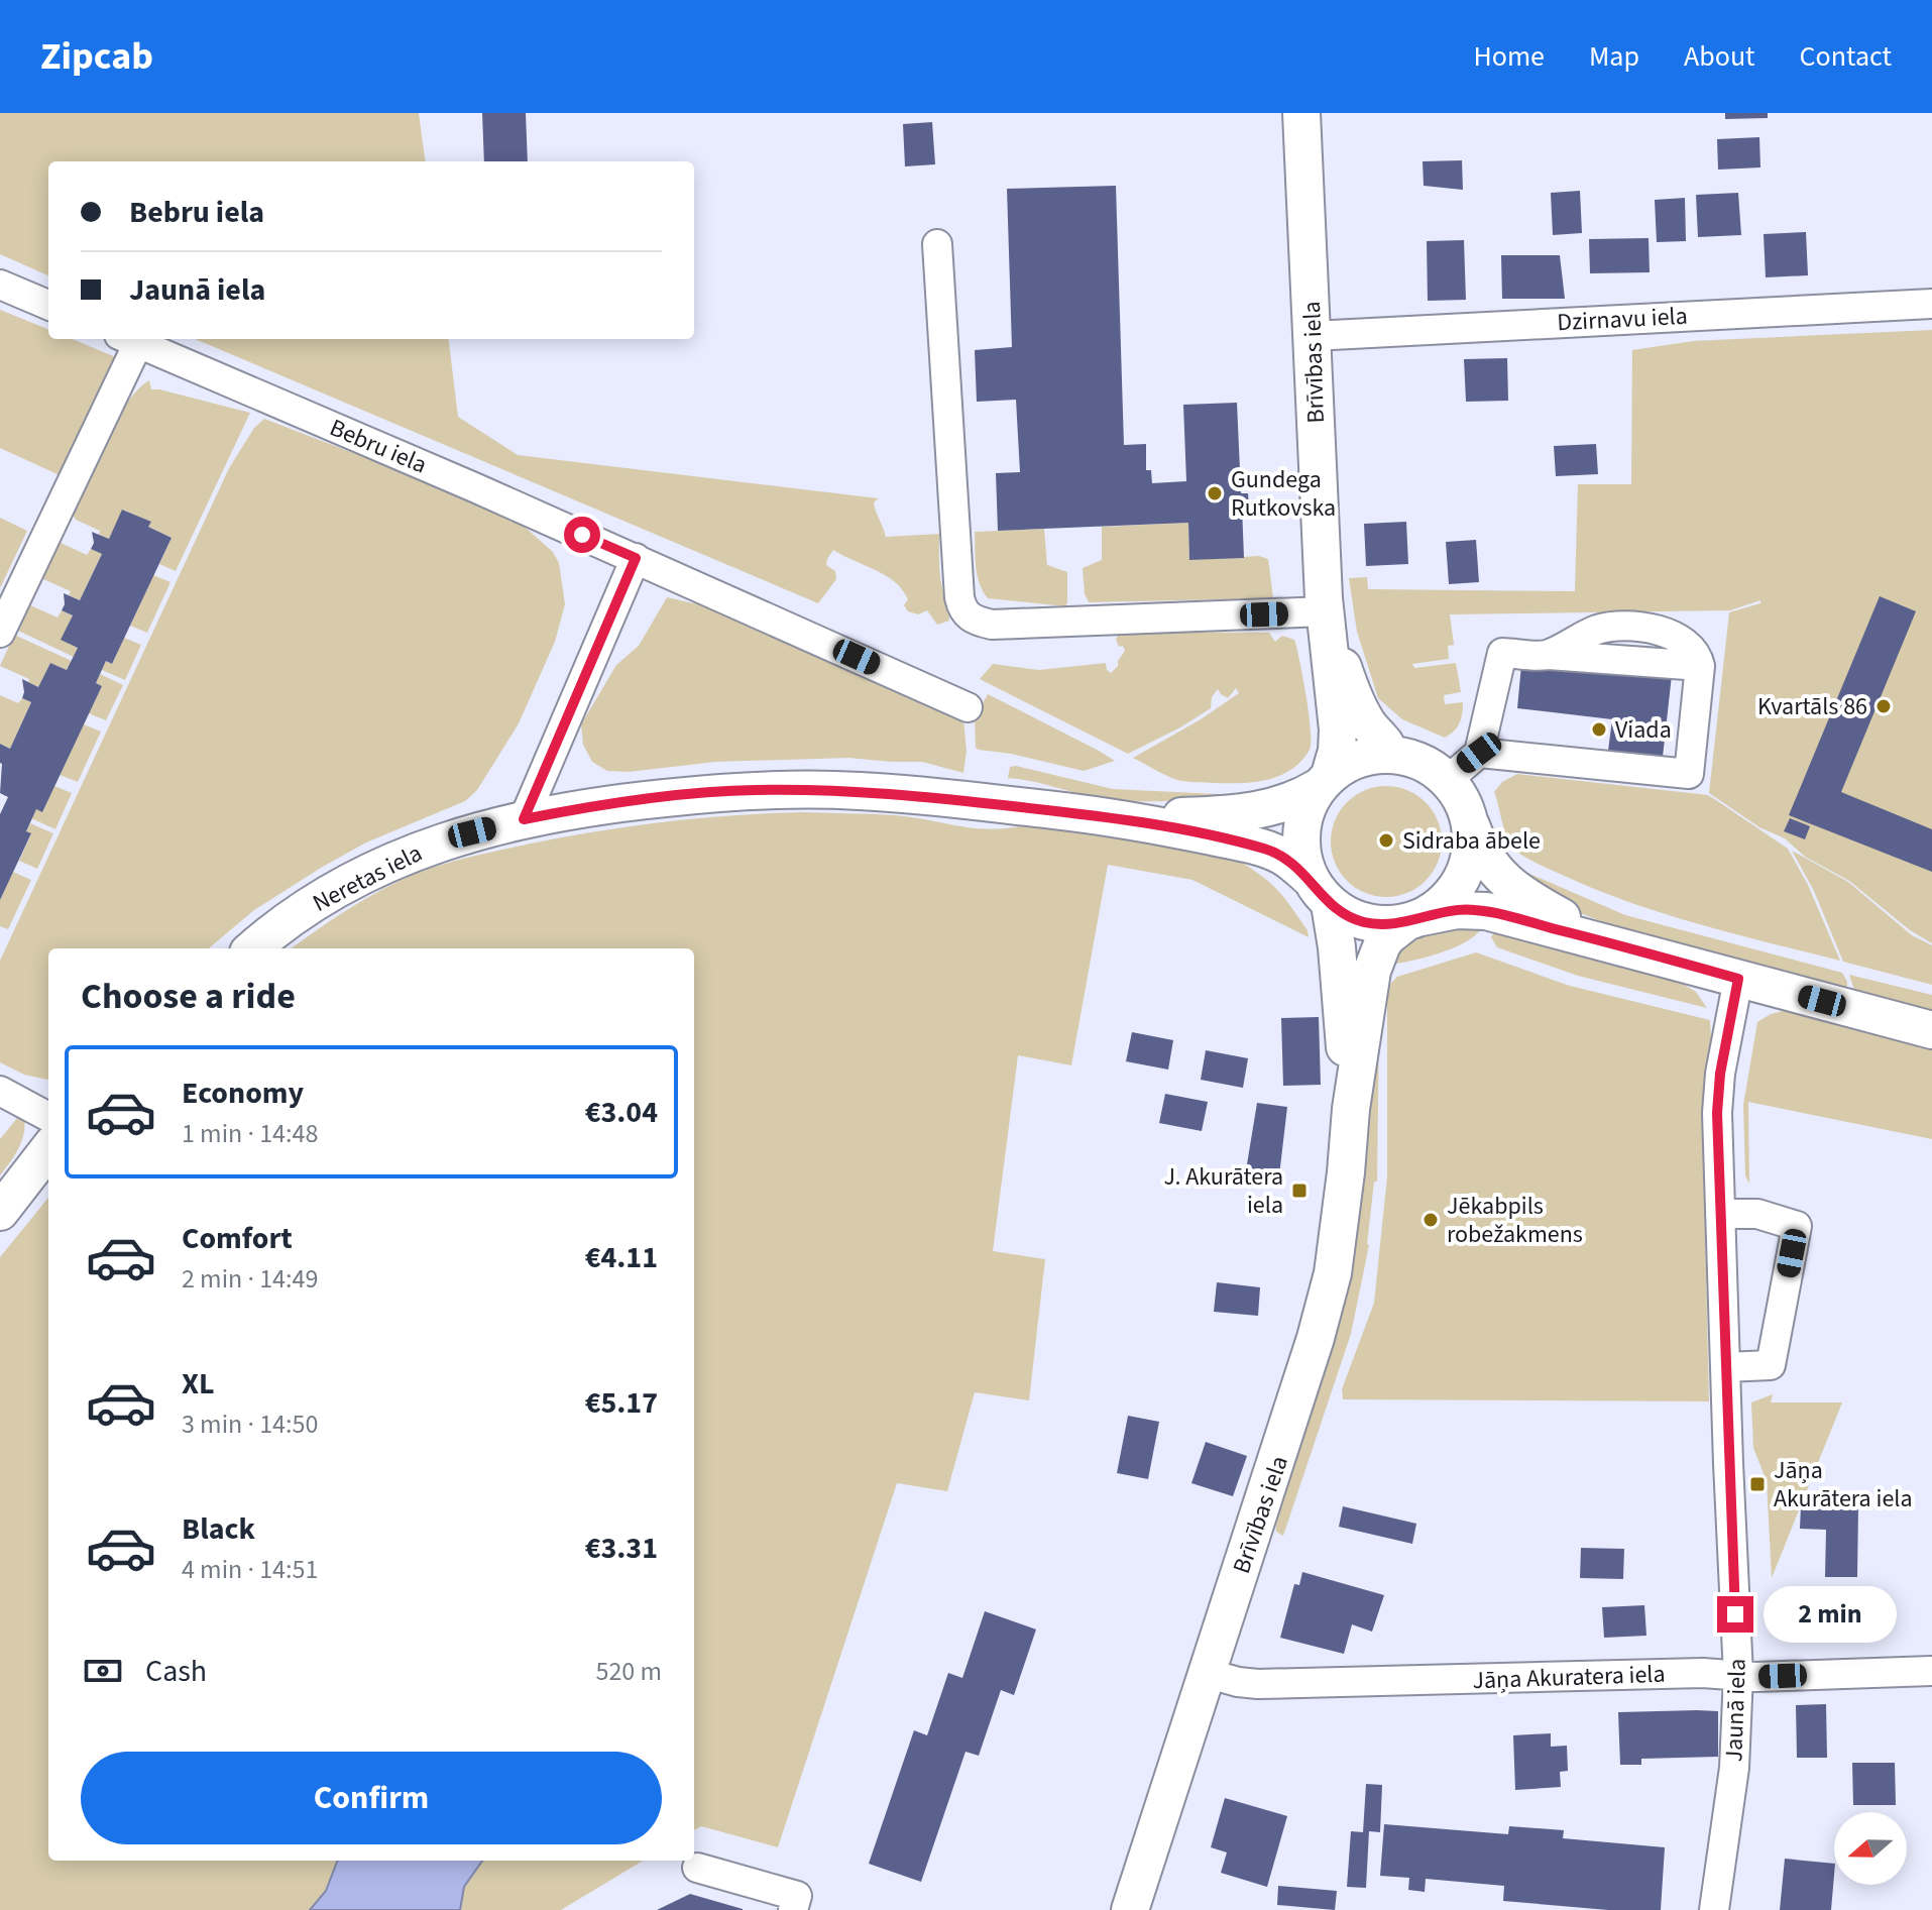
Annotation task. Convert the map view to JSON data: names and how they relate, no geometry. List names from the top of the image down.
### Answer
{
  "streets": {
    "main road": ["Brīvības iela", "Neretas iela"],
    "street": [
      "Dzirnavu iela",
      "Bebru iela",
      "Jāņa Akuratera iela",
      "Jaunā iela"
    ]
  },
  "crossings": [
    ["Dzirnavu iela", "Brīvības iela"],
    ["Brīvības iela", "Jāņa Akuratera iela"],
    ["Jāņa Akuratera iela", "Jaunā iela"]
  ],
  "places": {
    "other": [
      "Gundega Rutkovska",
      "Kvartāls 86",
      "Viada",
      "Sidraba ābele",
      "Jēkabpils robežakmens"
    ],
    "transit": ["J. Akurātera iela", "Jāņa Akurātera iela"]
  },
  "north": "left",
  "page": {
    "header": "Zipcab",
    "nav": [
      "Home",
      "Map",
      "About",
      "Contact"
    ],
    "banner": ["Bebru iela", "Jaunā iela"],
    "heading": "Choose a ride",
    "list": [
      {
        "name": "Economy",
        "note": "1 min · 14:48",
        "value": "€3.04"
      },
      {
        "name": "Comfort",
        "note": "2 min · 14:49",
        "value": "€4.11"
      },
      {
        "name": "XL",
        "note": "3 min · 14:50",
        "value": "€5.17"
      },
      {
        "name": "Black",
        "note": "4 min · 14:51",
        "value": "€3.31"
      }
    ],
    "bubble": "2 min",
    "pay": ["Cash", "520 m"],
    "buttons": "Confirm"
  }
}
